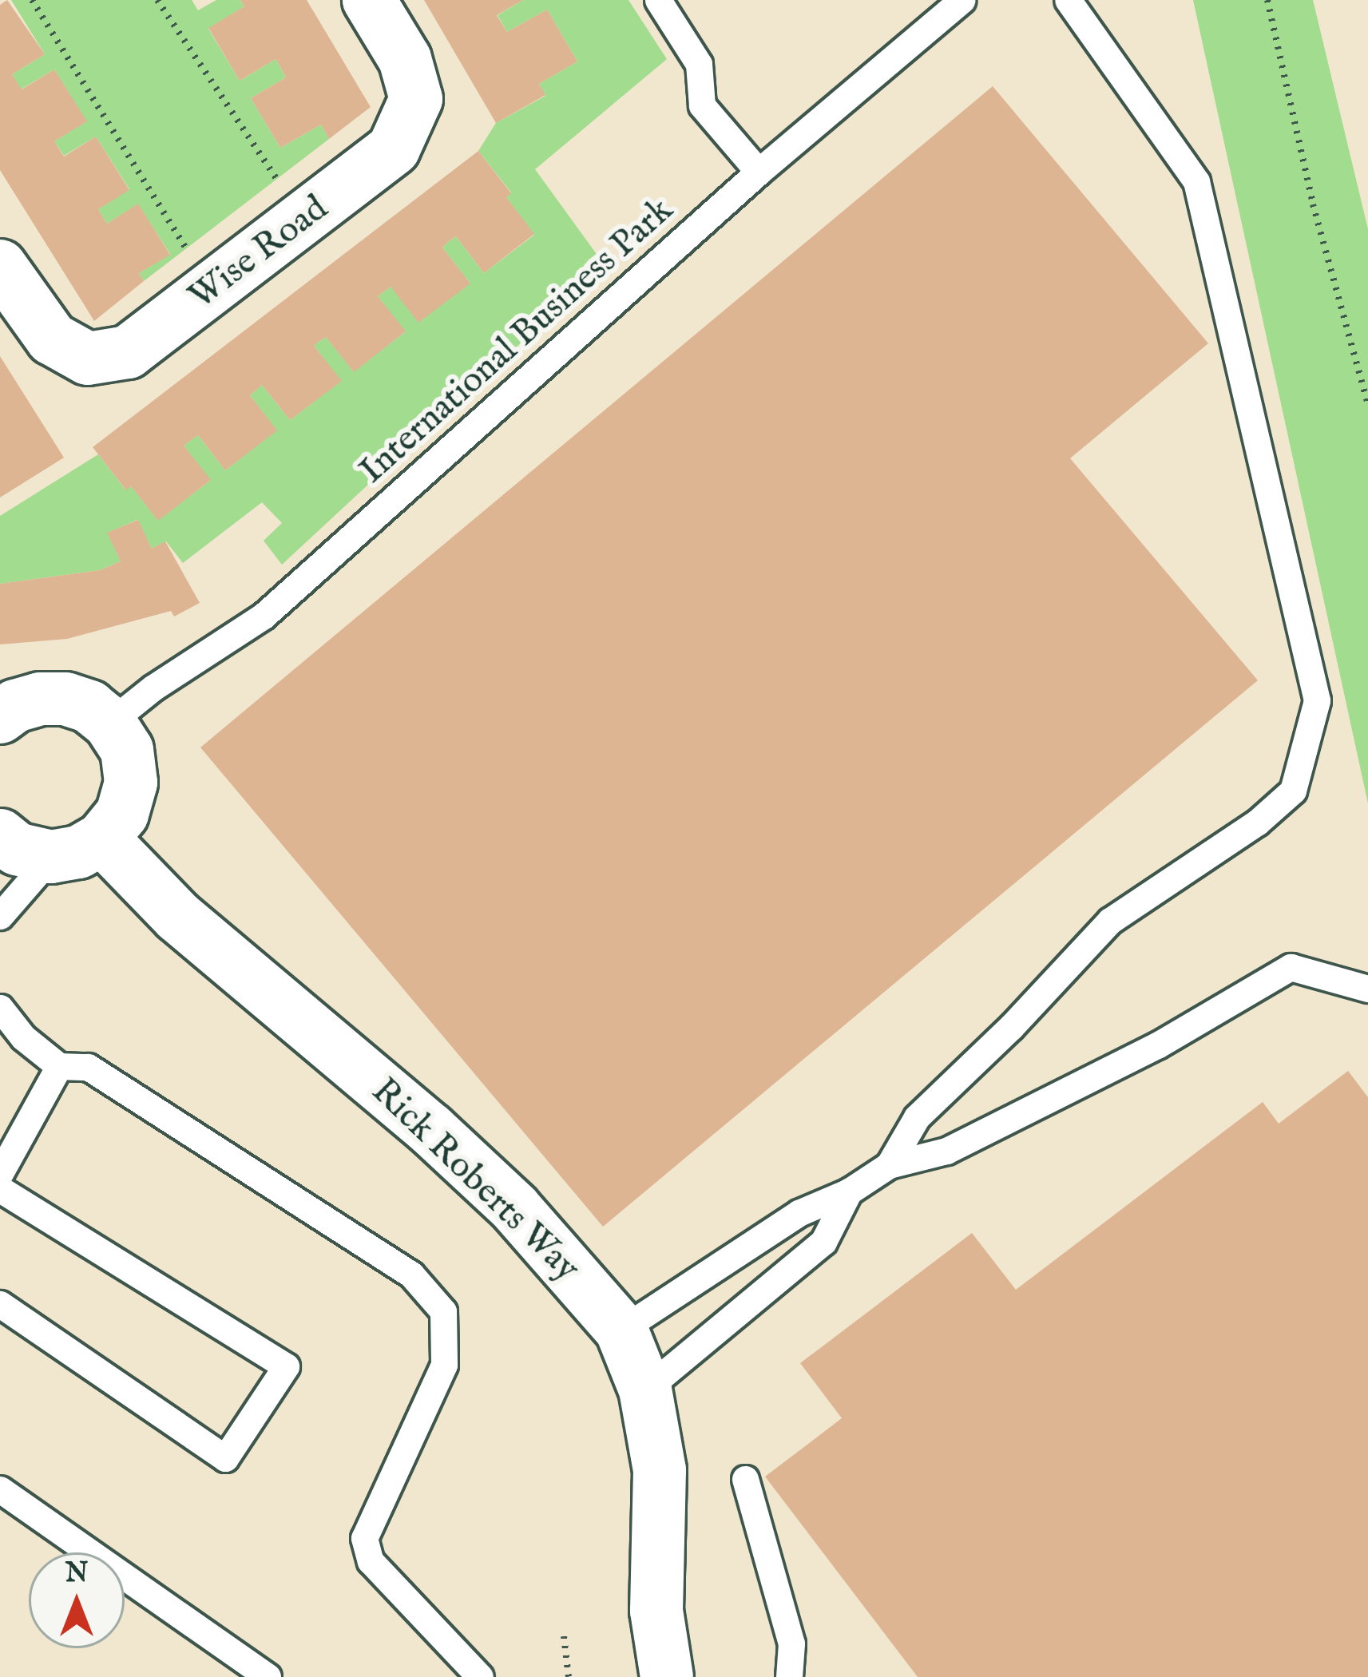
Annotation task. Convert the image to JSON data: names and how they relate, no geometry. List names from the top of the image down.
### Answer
{
  "streets": {
    "street": ["Wise Road", "Rick Roberts Way"],
    "lane": ["International Business Park"]
  },
  "north": "top"
}
